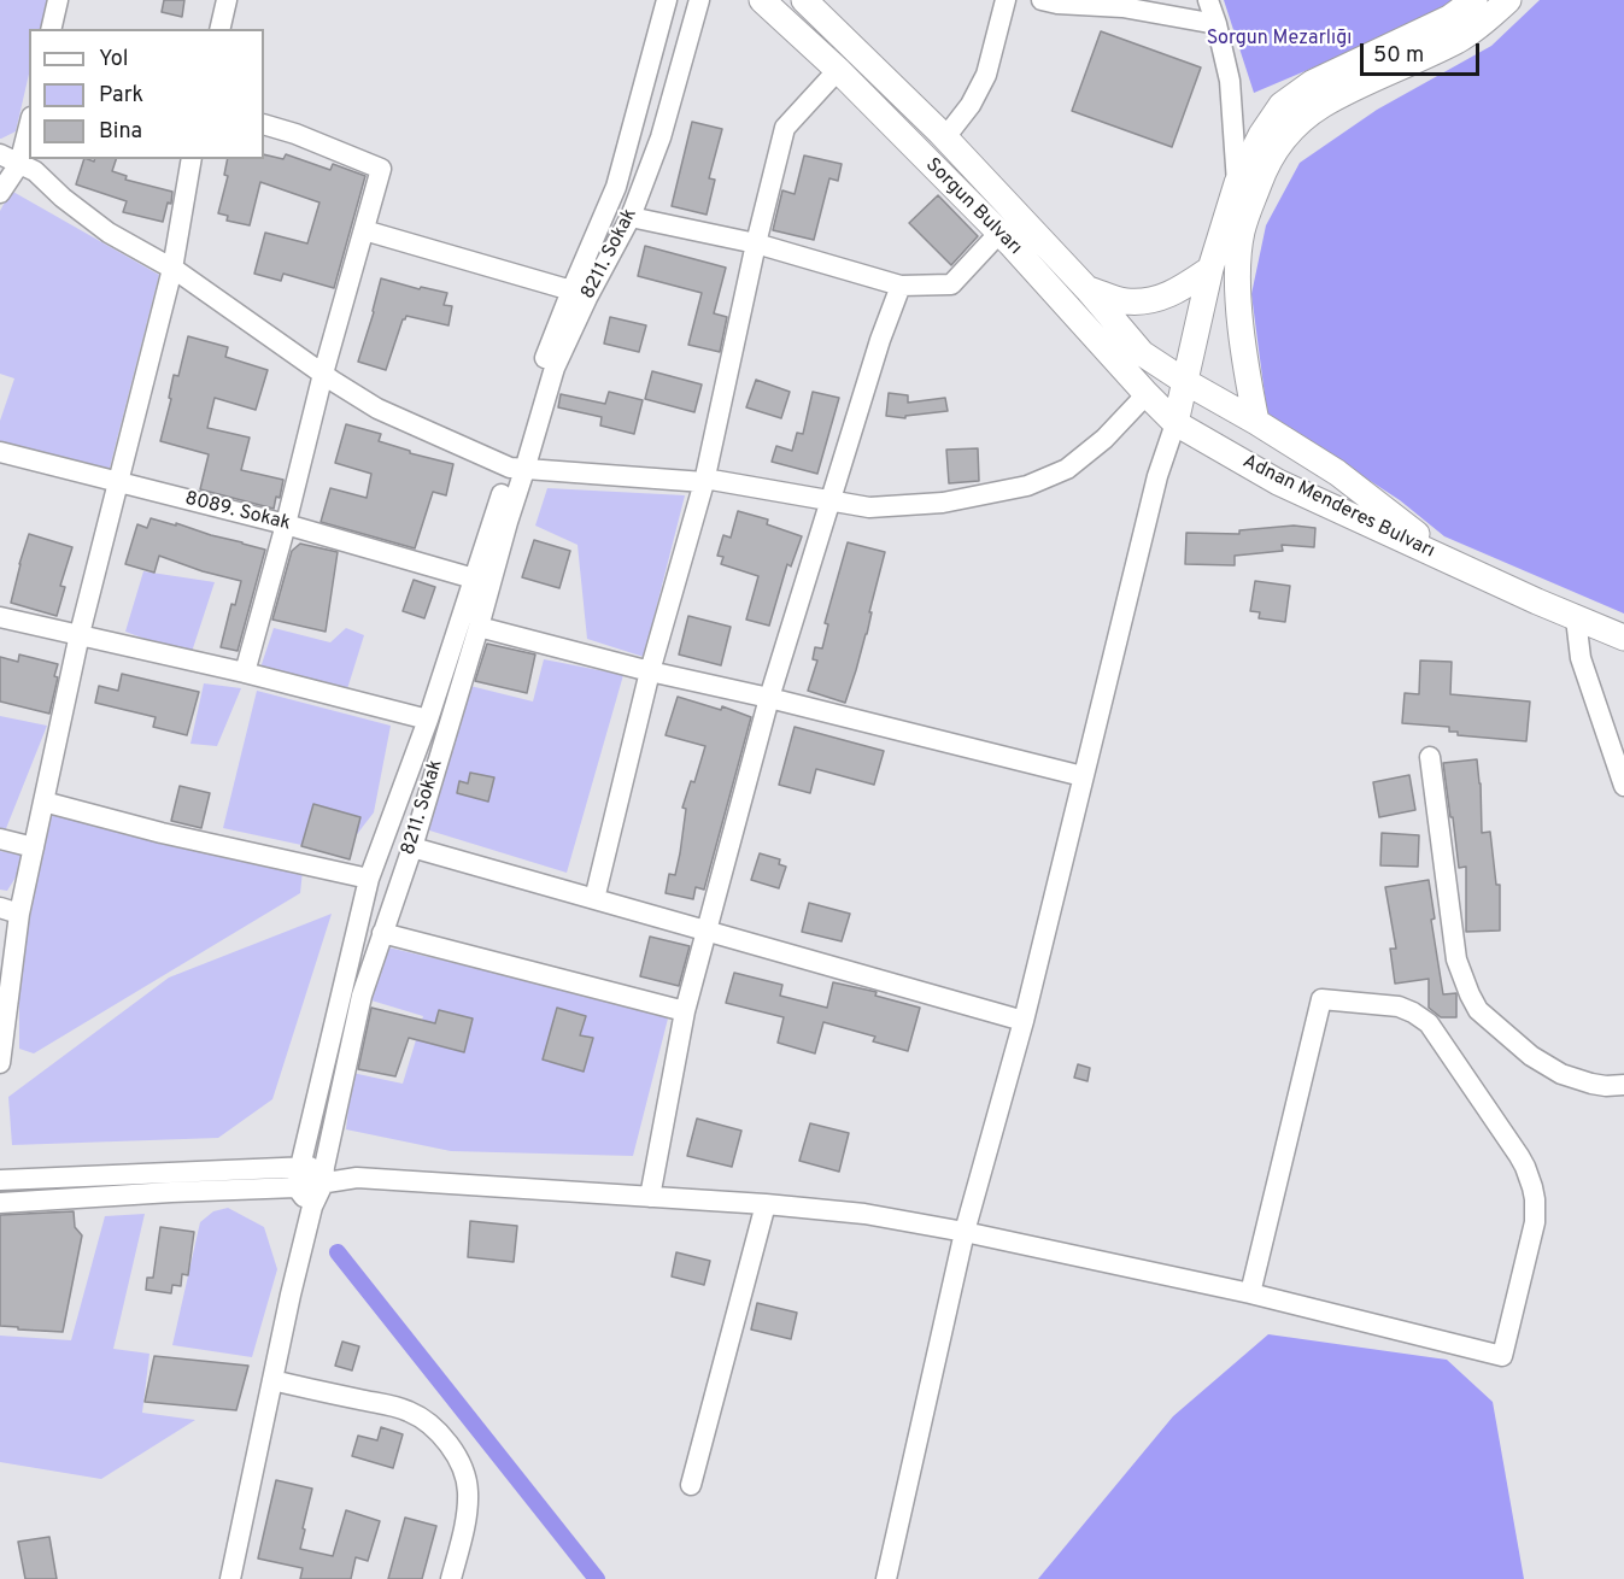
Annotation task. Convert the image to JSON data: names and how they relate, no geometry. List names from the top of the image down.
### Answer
{
  "streets": {
    "main road": ["Sorgun Bulvarı", "Adnan Menderes Bulvarı"],
    "street": ["8211. Sokak", "8089. Sokak"]
  },
  "crossings": [
    ["Sorgun Bulvarı", "Adnan Menderes Bulvarı"]
  ],
  "parks": ["Sorgun Mezarlığı"],
  "legend": ["Yol", "Park", "Bina"],
  "scale_bar": "50 m"
}
